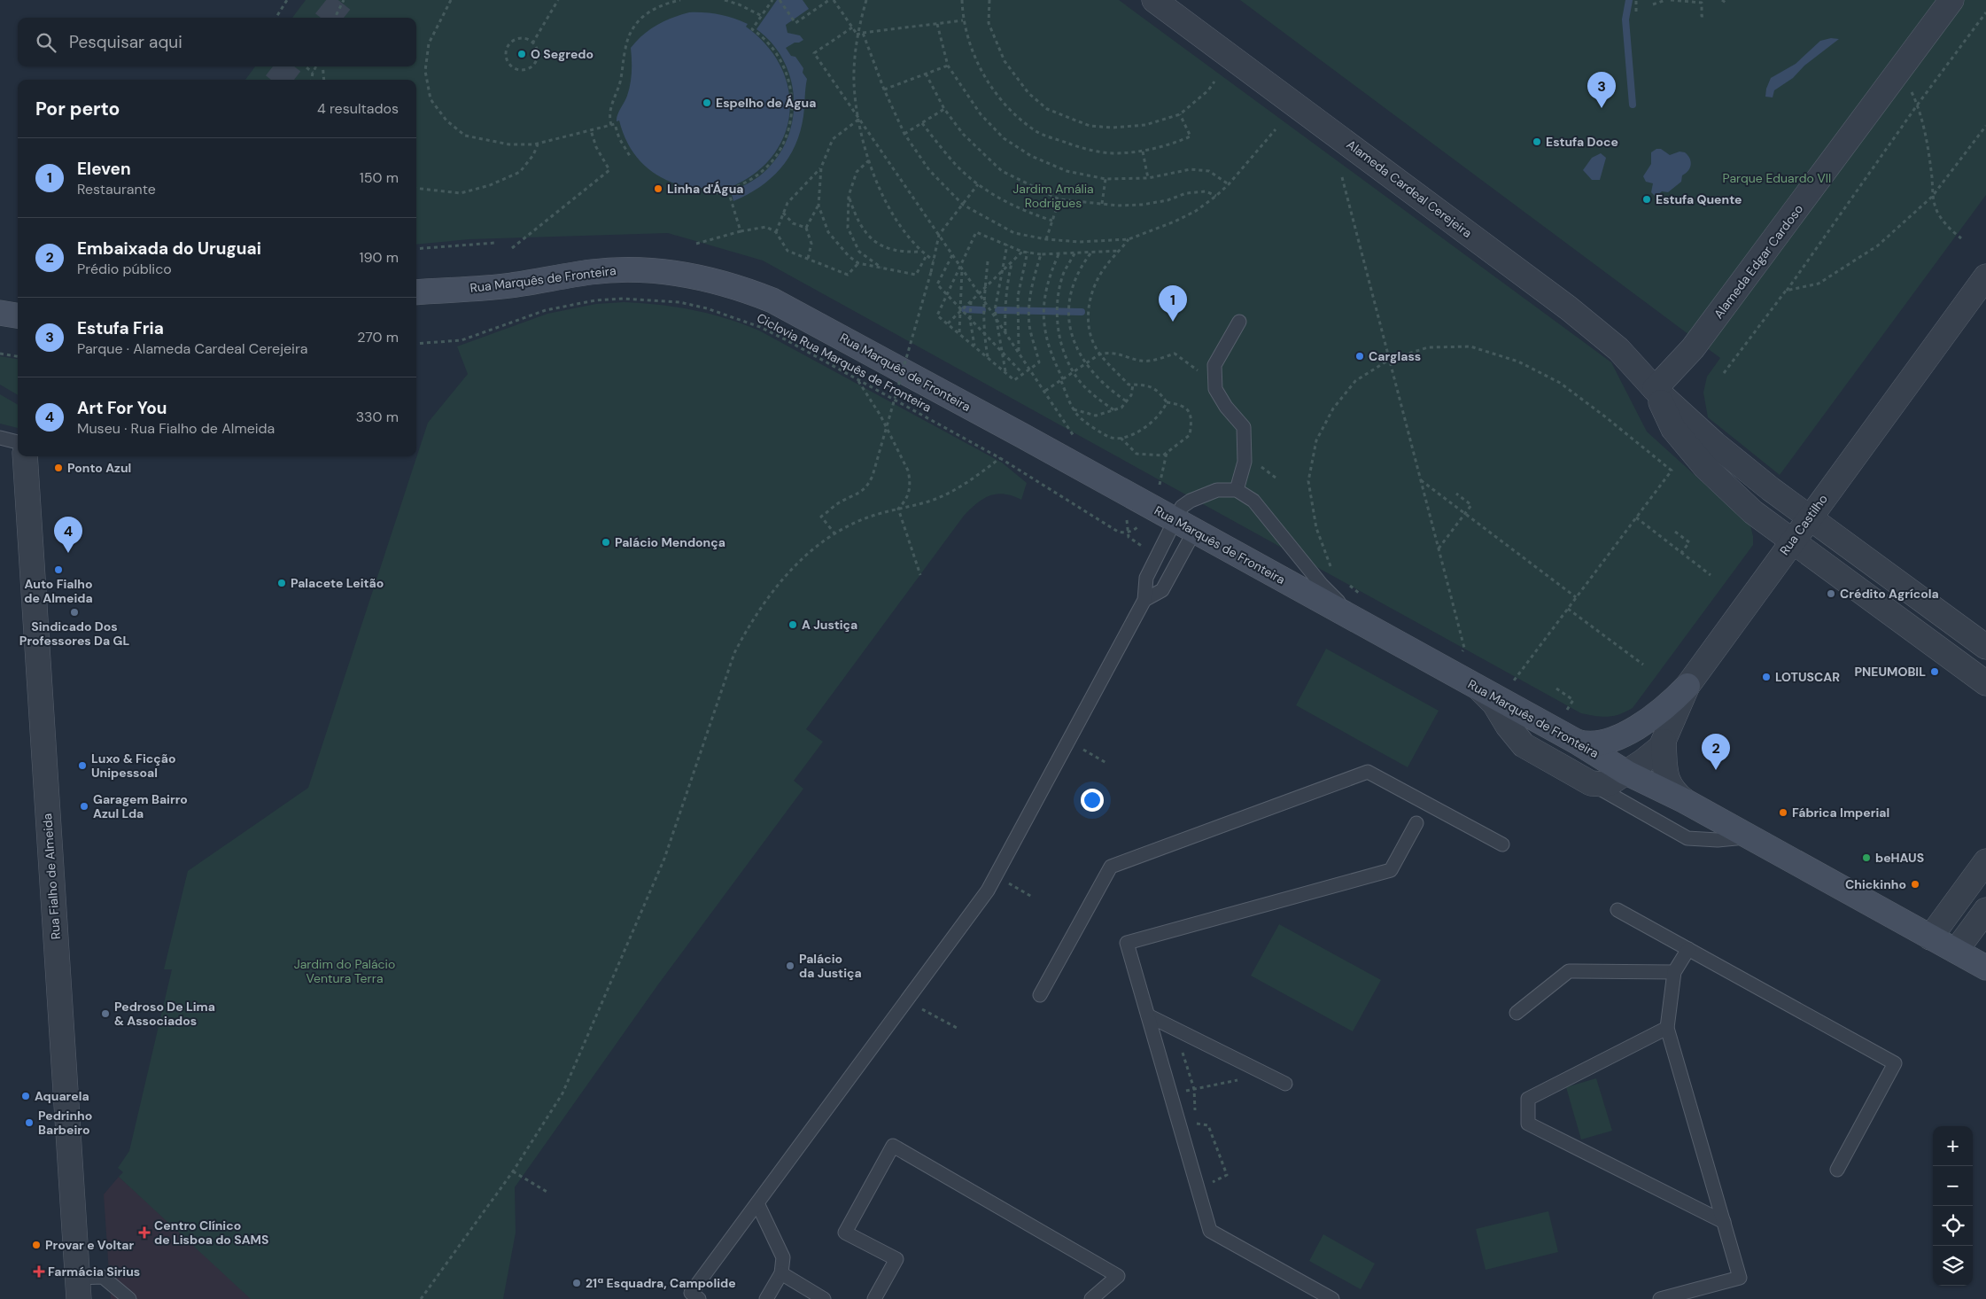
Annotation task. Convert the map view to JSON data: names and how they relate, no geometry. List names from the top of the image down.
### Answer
{
  "streets": {
    "main road": ["Rua Marquês de Fronteira"],
    "street": [
      "Alameda Cardeal Cerejeira",
      "Alameda Edgar Cardoso",
      "Rua Castilho",
      "Rua Fialho de Almeida"
    ],
    "path": ["Ciclovia Rua Marquês de Fronteira"]
  },
  "crossings": [
    ["Alameda Cardeal Cerejeira", "Alameda Edgar Cardoso"],
    ["Rua Marquês de Fronteira", "Rua Castilho"]
  ],
  "parks": ["Parque Eduardo VII", "Jardim Amália Rodrigues", "Jardim do Palácio Ventura Terra"],
  "places": {
    "other": [
      "O Segredo",
      "Espelho de Água",
      "Estufa Doce",
      "Linha d'Água",
      "Estufa Quente",
      "Carglass",
      "Ponto Azul",
      "Palácio Mendonça",
      "Auto Fialho de Almeida",
      "Palacete Leitão",
      "Crédito Agrícola",
      "Sindicado Dos Professores Da GL",
      "A Justiça",
      "PNEUMOBIL",
      "LOTUSCAR",
      "Luxo & Ficção Unipessoal",
      "Garagem Bairro Azul Lda",
      "Fábrica Imperial",
      "beHAUS",
      "Chickinho",
      "Palácio da Justiça",
      "Pedroso De Lima & Associados",
      "Aquarela",
      "Pedrinho Barbeiro",
      "Provar e Voltar",
      "21ª Esquadra, Campolide"
    ],
    "health": ["Centro Clínico de Lisboa do SAMS", "Farmácia Sirius"]
  },
  "page": {
    "search": "Pesquisar aqui",
    "pins": [
      "3",
      "1",
      "4",
      "2"
    ],
    "heading": ["Por perto", "4 resultados"],
    "list": [
      {
        "mark": "1",
        "name": "Eleven",
        "note": "Restaurante",
        "value": "150 m"
      },
      {
        "mark": "2",
        "name": "Embaixada do Uruguai",
        "note": "Prédio público",
        "value": "190 m"
      },
      {
        "mark": "3",
        "name": "Estufa Fria",
        "note": "Parque · Alameda Cardeal Cerejeira",
        "value": "270 m"
      },
      {
        "mark": "4",
        "name": "Art For You",
        "note": "Museu · Rua Fialho de Almeida",
        "value": "330 m"
      }
    ],
    "map_buttons": ["+", "−"]
  }
}
